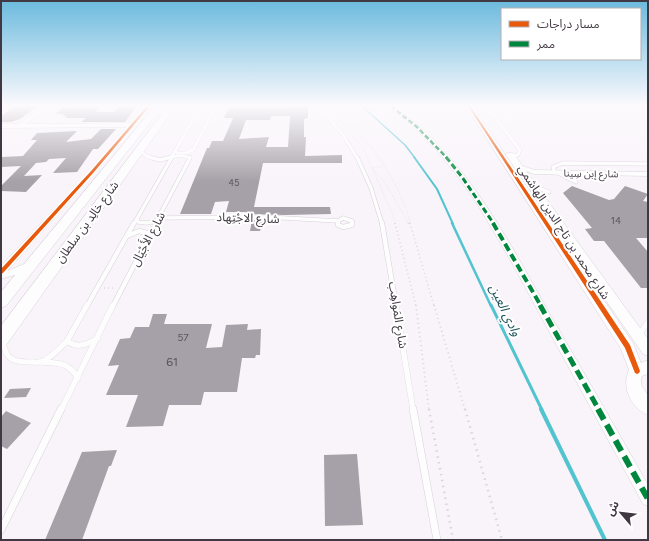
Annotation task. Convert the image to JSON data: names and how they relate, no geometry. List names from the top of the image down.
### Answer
{
  "streets": {
    "main road": ["شارع خالِد بن سلطان"],
    "street": ["شارع إبن سِينا", "شارع محمد بن تاج الدين الهاشمي"],
    "lane": ["شارع الاجْتِهاد", "شارع الأَجْيَال", "شارع المَواهِب"]
  },
  "crossings": [
    ["شارع إبن سِينا", "شارع محمد بن تاج الدين الهاشمي"],
    ["شارع الاجْتِهاد", "شارع الأَجْيَال"]
  ],
  "water": ["وادي العين"],
  "house_numbers": [
    "45",
    "14",
    "57",
    "61"
  ],
  "legend": ["مسار دراجات", "ممر"],
  "north": "top left"
}
